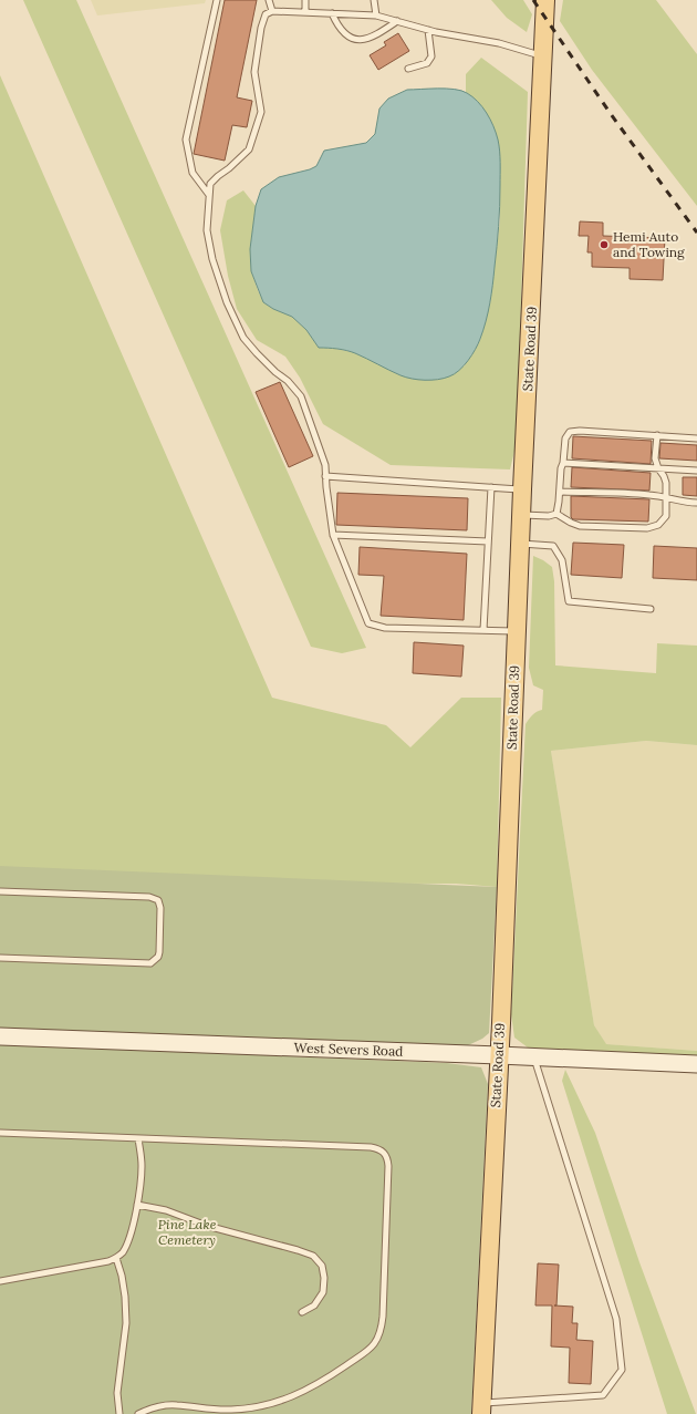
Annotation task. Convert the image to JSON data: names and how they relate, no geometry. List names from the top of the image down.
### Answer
{
  "streets": {
    "main road": ["State Road 39"],
    "street": ["West Severs Road"]
  },
  "crossings": [
    ["State Road 39", "West Severs Road"]
  ],
  "parks": ["Pine Lake Cemetery"],
  "places": ["Hemi Auto and Towing"]
}
